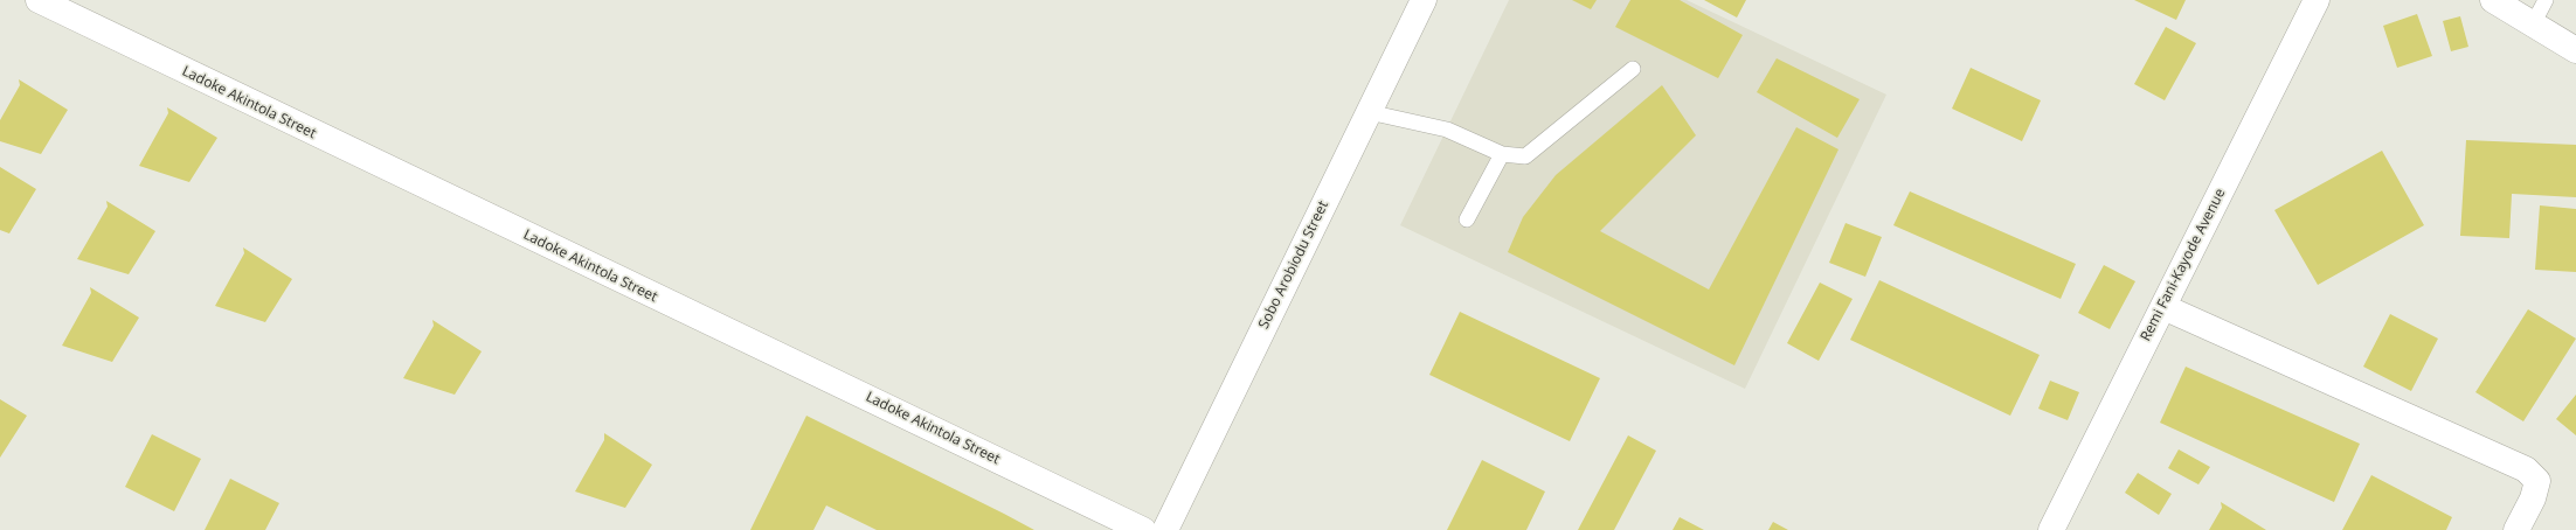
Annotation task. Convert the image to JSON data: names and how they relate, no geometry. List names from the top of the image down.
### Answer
{
  "streets": {
    "street": ["Ladoke Akintola Street", "Sobo Arobiodu Street", "Remi Fani-Kayode Avenue"]
  }
}
